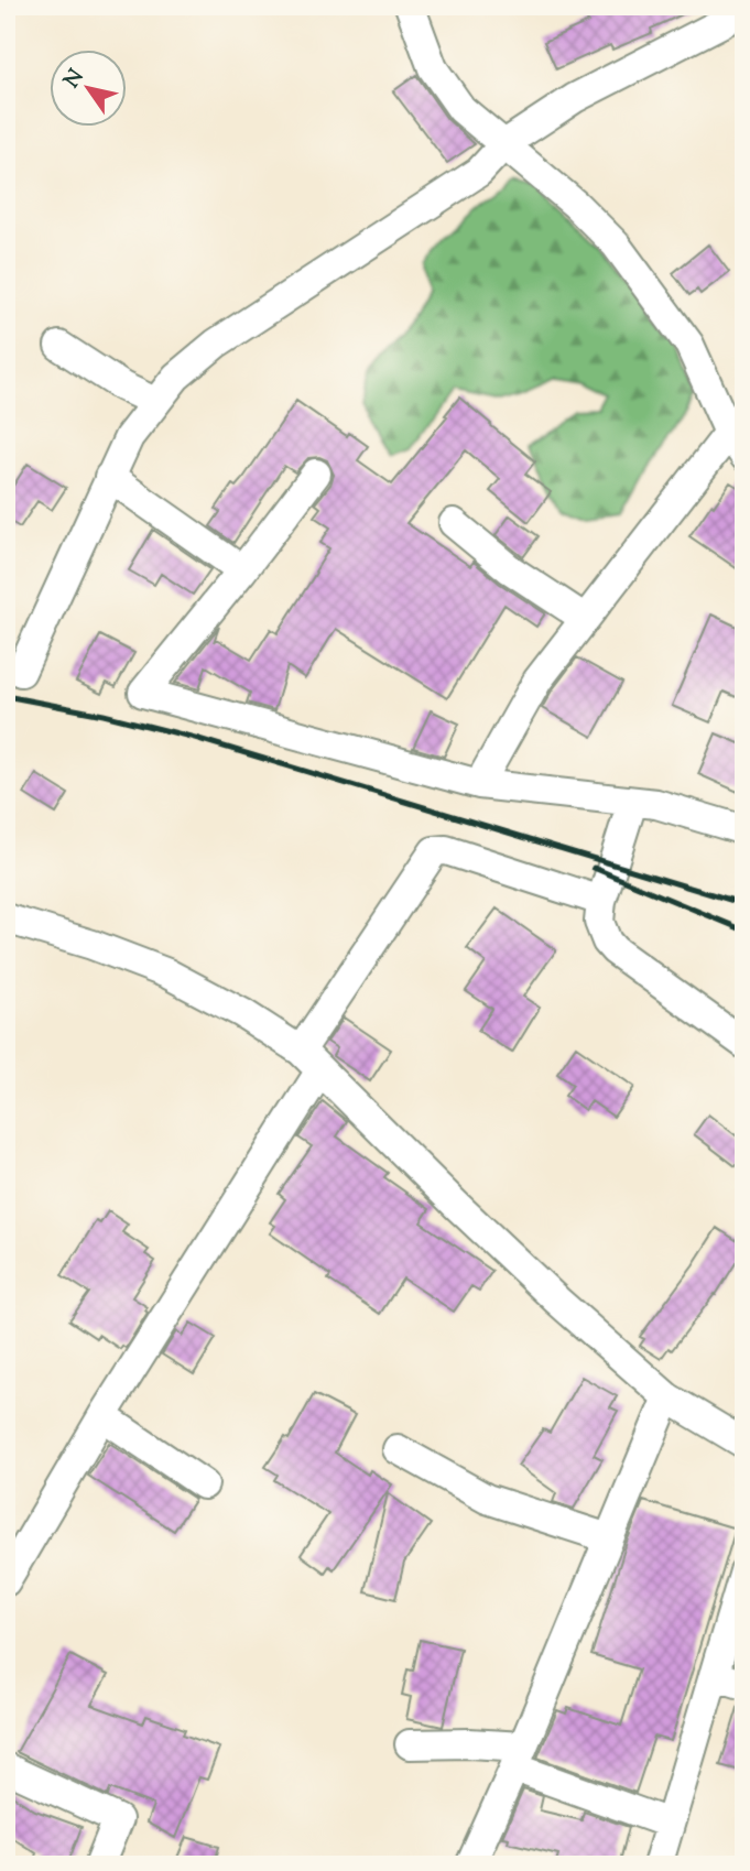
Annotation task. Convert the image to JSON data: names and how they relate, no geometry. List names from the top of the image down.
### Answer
{
  "north": "top left"
}
